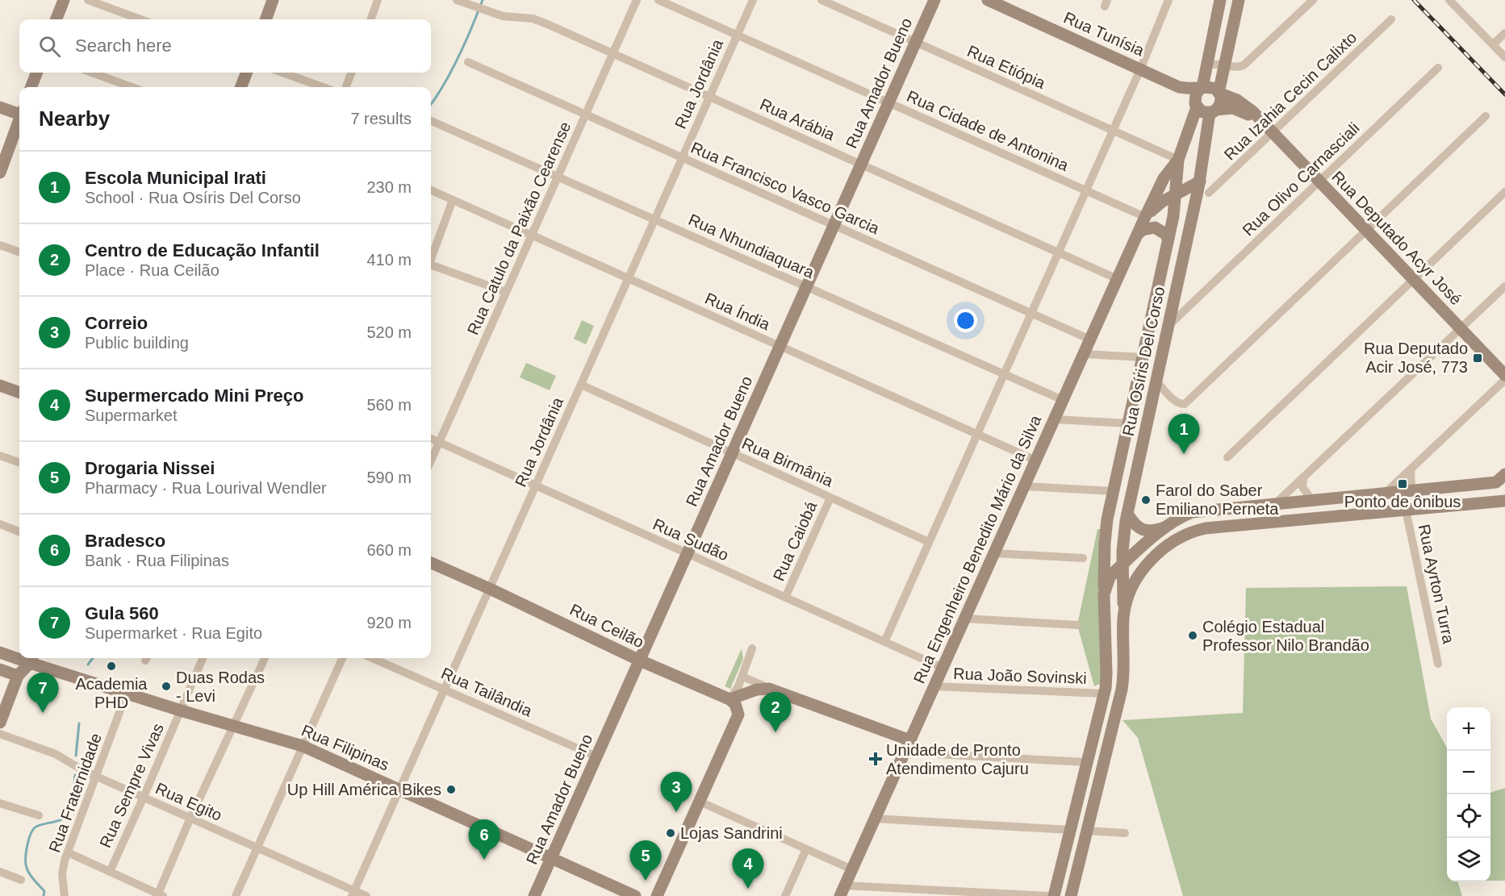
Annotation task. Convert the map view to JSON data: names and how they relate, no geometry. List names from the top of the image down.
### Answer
{
  "streets": {
    "street": [
      "Rua Tunísia",
      "Rua Etiópia",
      "Rua Amador Bueno",
      "Rua Jordânia",
      "Rua Izahia Cecin Calixto",
      "Rua Arábia",
      "Rua Cidade de Antonina",
      "Rua Olivo Carnasciali",
      "Rua Francisco Vasco Garcia",
      "Rua Catulo da Paixão Cearense",
      "Rua Deputado Acyr José",
      "Rua Nhundiaquara",
      "Rua Índia",
      "Rua Osíris Del Corso",
      "Rua Birmânia",
      "Rua Sudão",
      "Rua Caiobá",
      "Rua Engenheiro Benedito Mário da Silva",
      "Rua Ayrton Turra",
      "Rua Ceilão",
      "Rua João Sovinski",
      "Rua Tailândia",
      "Rua Filipinas",
      "Rua Sempre Vivas",
      "Rua Fraternidade",
      "Rua Egito"
    ]
  },
  "crossings": [
    ["Rua Tunísia", "Rua Deputado Acyr José"],
    ["Rua Tunísia", "Rua Osíris Del Corso"],
    ["Rua Etiópia", "Rua Amador Bueno"],
    ["Rua Etiópia", "Rua Osíris Del Corso"],
    ["Rua Etiópia", "Rua Engenheiro Benedito Mário da Silva"],
    ["Rua Amador Bueno", "Rua Arábia"],
    ["Rua Amador Bueno", "Rua Cidade de Antonina"],
    ["Rua Amador Bueno", "Rua Francisco Vasco Garcia"],
    ["Rua Amador Bueno", "Rua Nhundiaquara"],
    ["Rua Amador Bueno", "Rua Índia"],
    ["Rua Amador Bueno", "Rua Birmânia"],
    ["Rua Amador Bueno", "Rua Sudão"],
    ["Rua Amador Bueno", "Rua Ceilão"],
    ["Rua Amador Bueno", "Rua Tailândia"],
    ["Rua Amador Bueno", "Rua Filipinas"],
    ["Rua Jordânia", "Rua Arábia"],
    ["Rua Jordânia", "Rua Cidade de Antonina"],
    ["Rua Jordânia", "Rua Francisco Vasco Garcia"],
    ["Rua Jordânia", "Rua Nhundiaquara"],
    ["Rua Jordânia", "Rua Índia"],
    ["Rua Jordânia", "Rua Birmânia"],
    ["Rua Jordânia", "Rua Sudão"],
    ["Rua Jordânia", "Rua Ceilão"],
    ["Rua Jordânia", "Rua Tailândia"],
    ["Rua Jordânia", "Rua Filipinas"],
    ["Rua Jordânia", "Rua Egito"],
    ["Rua Izahia Cecin Calixto", "Rua Deputado Acyr José"],
    ["Rua Arábia", "Rua Catulo da Paixão Cearense"],
    ["Rua Arábia", "Rua Engenheiro Benedito Mário da Silva"],
    ["Rua Cidade de Antonina", "Rua Engenheiro Benedito Mário da Silva"],
    ["Rua Olivo Carnasciali", "Rua Deputado Acyr José"],
    ["Rua Olivo Carnasciali", "Rua Osíris Del Corso"],
    ["Rua Francisco Vasco Garcia", "Rua Catulo da Paixão Cearense"],
    ["Rua Francisco Vasco Garcia", "Rua Engenheiro Benedito Mário da Silva"],
    ["Rua Catulo da Paixão Cearense", "Rua Nhundiaquara"],
    ["Rua Catulo da Paixão Cearense", "Rua Índia"],
    ["Rua Catulo da Paixão Cearense", "Rua Sudão"],
    ["Rua Deputado Acyr José", "Rua Osíris Del Corso"],
    ["Rua Nhundiaquara", "Rua Engenheiro Benedito Mário da Silva"],
    ["Rua Índia", "Rua Engenheiro Benedito Mário da Silva"],
    ["Rua Osíris Del Corso", "Rua Engenheiro Benedito Mário da Silva"],
    ["Rua Osíris Del Corso", "Rua João Sovinski"],
    ["Rua Birmânia", "Rua Caiobá"],
    ["Rua Sudão", "Rua Caiobá"],
    ["Rua Sudão", "Rua Engenheiro Benedito Mário da Silva"],
    ["Rua Engenheiro Benedito Mário da Silva", "Rua João Sovinski"],
    ["Rua Filipinas", "Rua Sempre Vivas"],
    ["Rua Sempre Vivas", "Rua Egito"],
    ["Rua Fraternidade", "Rua Egito"]
  ],
  "places": {
    "transit": ["Rua Deputado Acir José, 773", "Ponto de ônibus"],
    "other": [
      "Farol do Saber Emiliano Perneta",
      "Colégio Estadual Professor Nilo Brandão",
      "Academia PHD",
      "Duas Rodas - Levi",
      "Up Hill América Bikes",
      "Lojas Sandrini"
    ],
    "health": ["Unidade de Pronto Atendimento Cajuru"]
  },
  "page": {
    "search": "Search here",
    "heading": ["Nearby", "7 results"],
    "list": [
      {
        "mark": "1",
        "name": "Escola Municipal Irati",
        "note": "School · Rua Osíris Del Corso",
        "value": "230 m"
      },
      {
        "mark": "2",
        "name": "Centro de Educação Infantil",
        "note": "Place · Rua Ceilão",
        "value": "410 m"
      },
      {
        "mark": "3",
        "name": "Correio",
        "note": "Public building",
        "value": "520 m"
      },
      {
        "mark": "4",
        "name": "Supermercado Mini Preço",
        "note": "Supermarket",
        "value": "560 m"
      },
      {
        "mark": "5",
        "name": "Drogaria Nissei",
        "note": "Pharmacy · Rua Lourival Wendler",
        "value": "590 m"
      },
      {
        "mark": "6",
        "name": "Bradesco",
        "note": "Bank · Rua Filipinas",
        "value": "660 m"
      },
      {
        "mark": "7",
        "name": "Gula 560",
        "note": "Supermarket · Rua Egito",
        "value": "920 m"
      }
    ],
    "pins": [
      "1",
      "7",
      "2",
      "3",
      "6",
      "5",
      "4"
    ],
    "map_buttons": ["+", "−"]
  }
}
